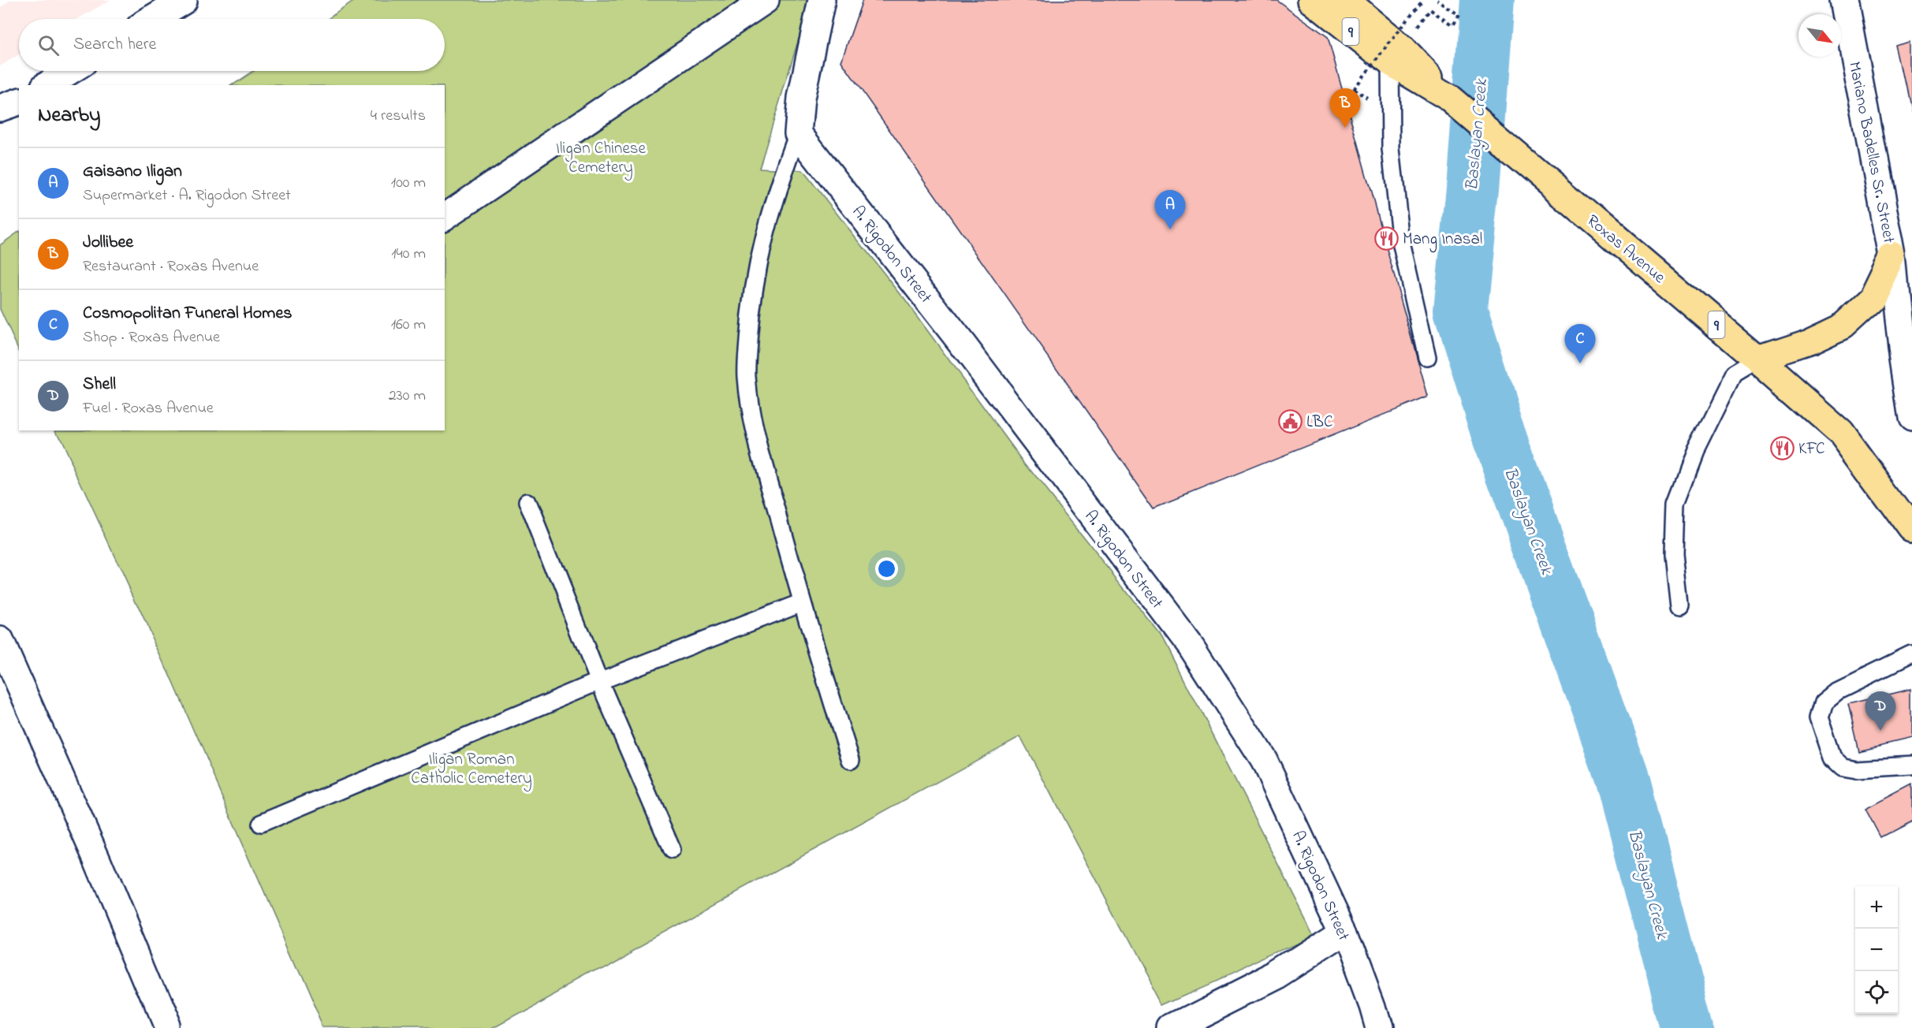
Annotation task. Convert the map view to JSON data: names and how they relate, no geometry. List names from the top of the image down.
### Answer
{
  "streets": {
    "highway": ["9", "Roxas Avenue"],
    "street": ["Mariano Badelles Sr. Street", "A. Rigodon Street"]
  },
  "water": ["Baslayan Creek"],
  "parks": ["Iligan Chinese Cemetery", "Iligan Roman Catholic Cemetery"],
  "places": {
    "restaurant": ["Mang Inasal", "KFC"],
    "public building": ["LBC"]
  },
  "north": "bottom right",
  "page": {
    "search": "Search here",
    "heading": ["Nearby", "4 results"],
    "pins": [
      "B",
      "A",
      "C",
      "D"
    ],
    "list": [
      {
        "mark": "A",
        "name": "Gaisano Iligan",
        "note": "Supermarket · A. Rigodon Street",
        "value": "100 m"
      },
      {
        "mark": "B",
        "name": "Jollibee",
        "note": "Restaurant · Roxas Avenue",
        "value": "140 m"
      },
      {
        "mark": "C",
        "name": "Cosmopolitan Funeral Homes",
        "note": "Shop · Roxas Avenue",
        "value": "160 m"
      },
      {
        "mark": "D",
        "name": "Shell",
        "note": "Fuel · Roxas Avenue",
        "value": "230 m"
      }
    ],
    "map_buttons": ["+", "−"]
  }
}
